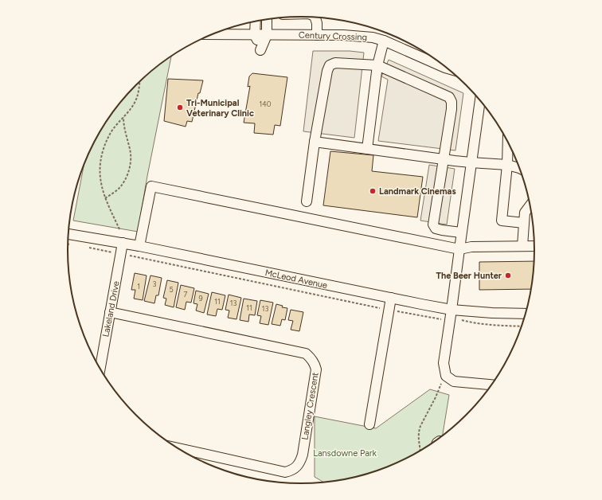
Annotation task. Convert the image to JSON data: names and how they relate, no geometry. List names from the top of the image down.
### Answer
{
  "streets": {
    "street": [
      "Century Crossing",
      "McLeod Avenue",
      "Lakeland Drive",
      "Langley Crescent"
    ]
  },
  "crossings": [
    ["McLeod Avenue", "Lakeland Drive"],
    ["Lakeland Drive", "Langley Crescent"]
  ],
  "parks": ["Lansdowne Park"],
  "places": ["Tri-Municipal Veterinary Clinic", "Landmark Cinemas", "The Beer Hunter"],
  "house_numbers": [
    "140",
    "3",
    "1",
    "5",
    "7",
    "9",
    "11",
    "13",
    "11",
    "13"
  ]
}
